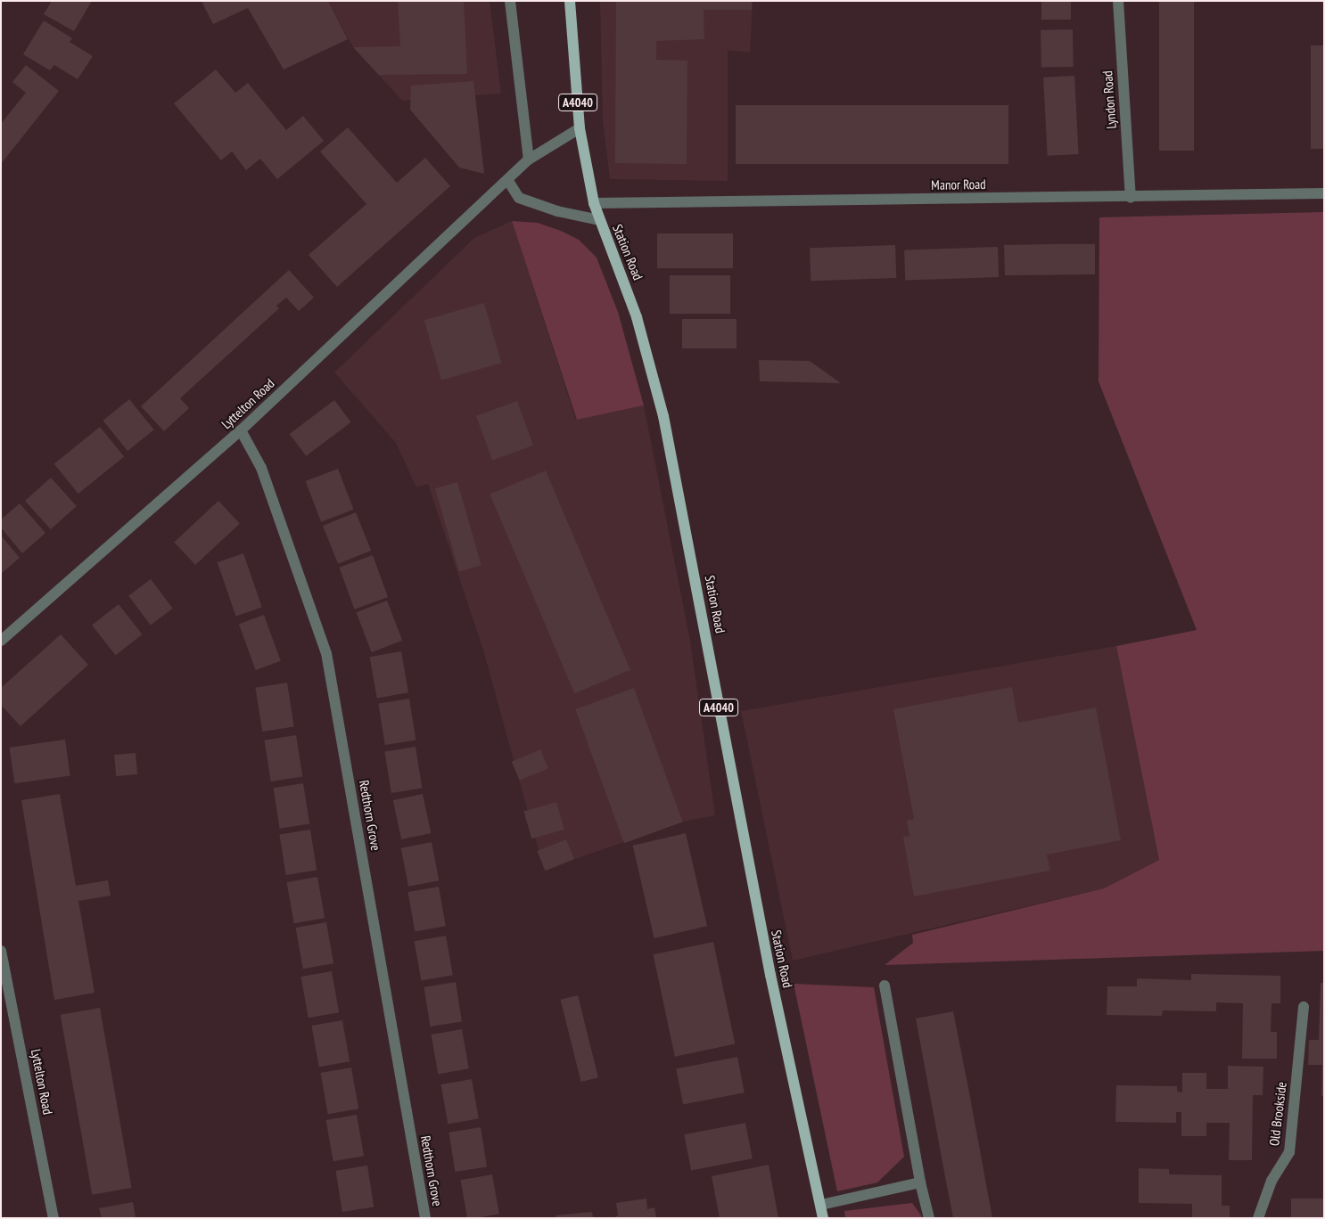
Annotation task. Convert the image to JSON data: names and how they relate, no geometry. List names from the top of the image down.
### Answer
{
  "streets": {
    "main road": ["A4040", "Station Road"],
    "street": [
      "Lyndon Road",
      "Manor Road",
      "Lyttelton Road",
      "Redthorn Grove",
      "Old Brookside"
    ]
  },
  "crossings": [
    ["Lyndon Road", "Manor Road"],
    ["Manor Road", "Station Road"],
    ["Station Road", "Lyttelton Road"],
    ["Lyttelton Road", "Redthorn Grove"]
  ]
}
